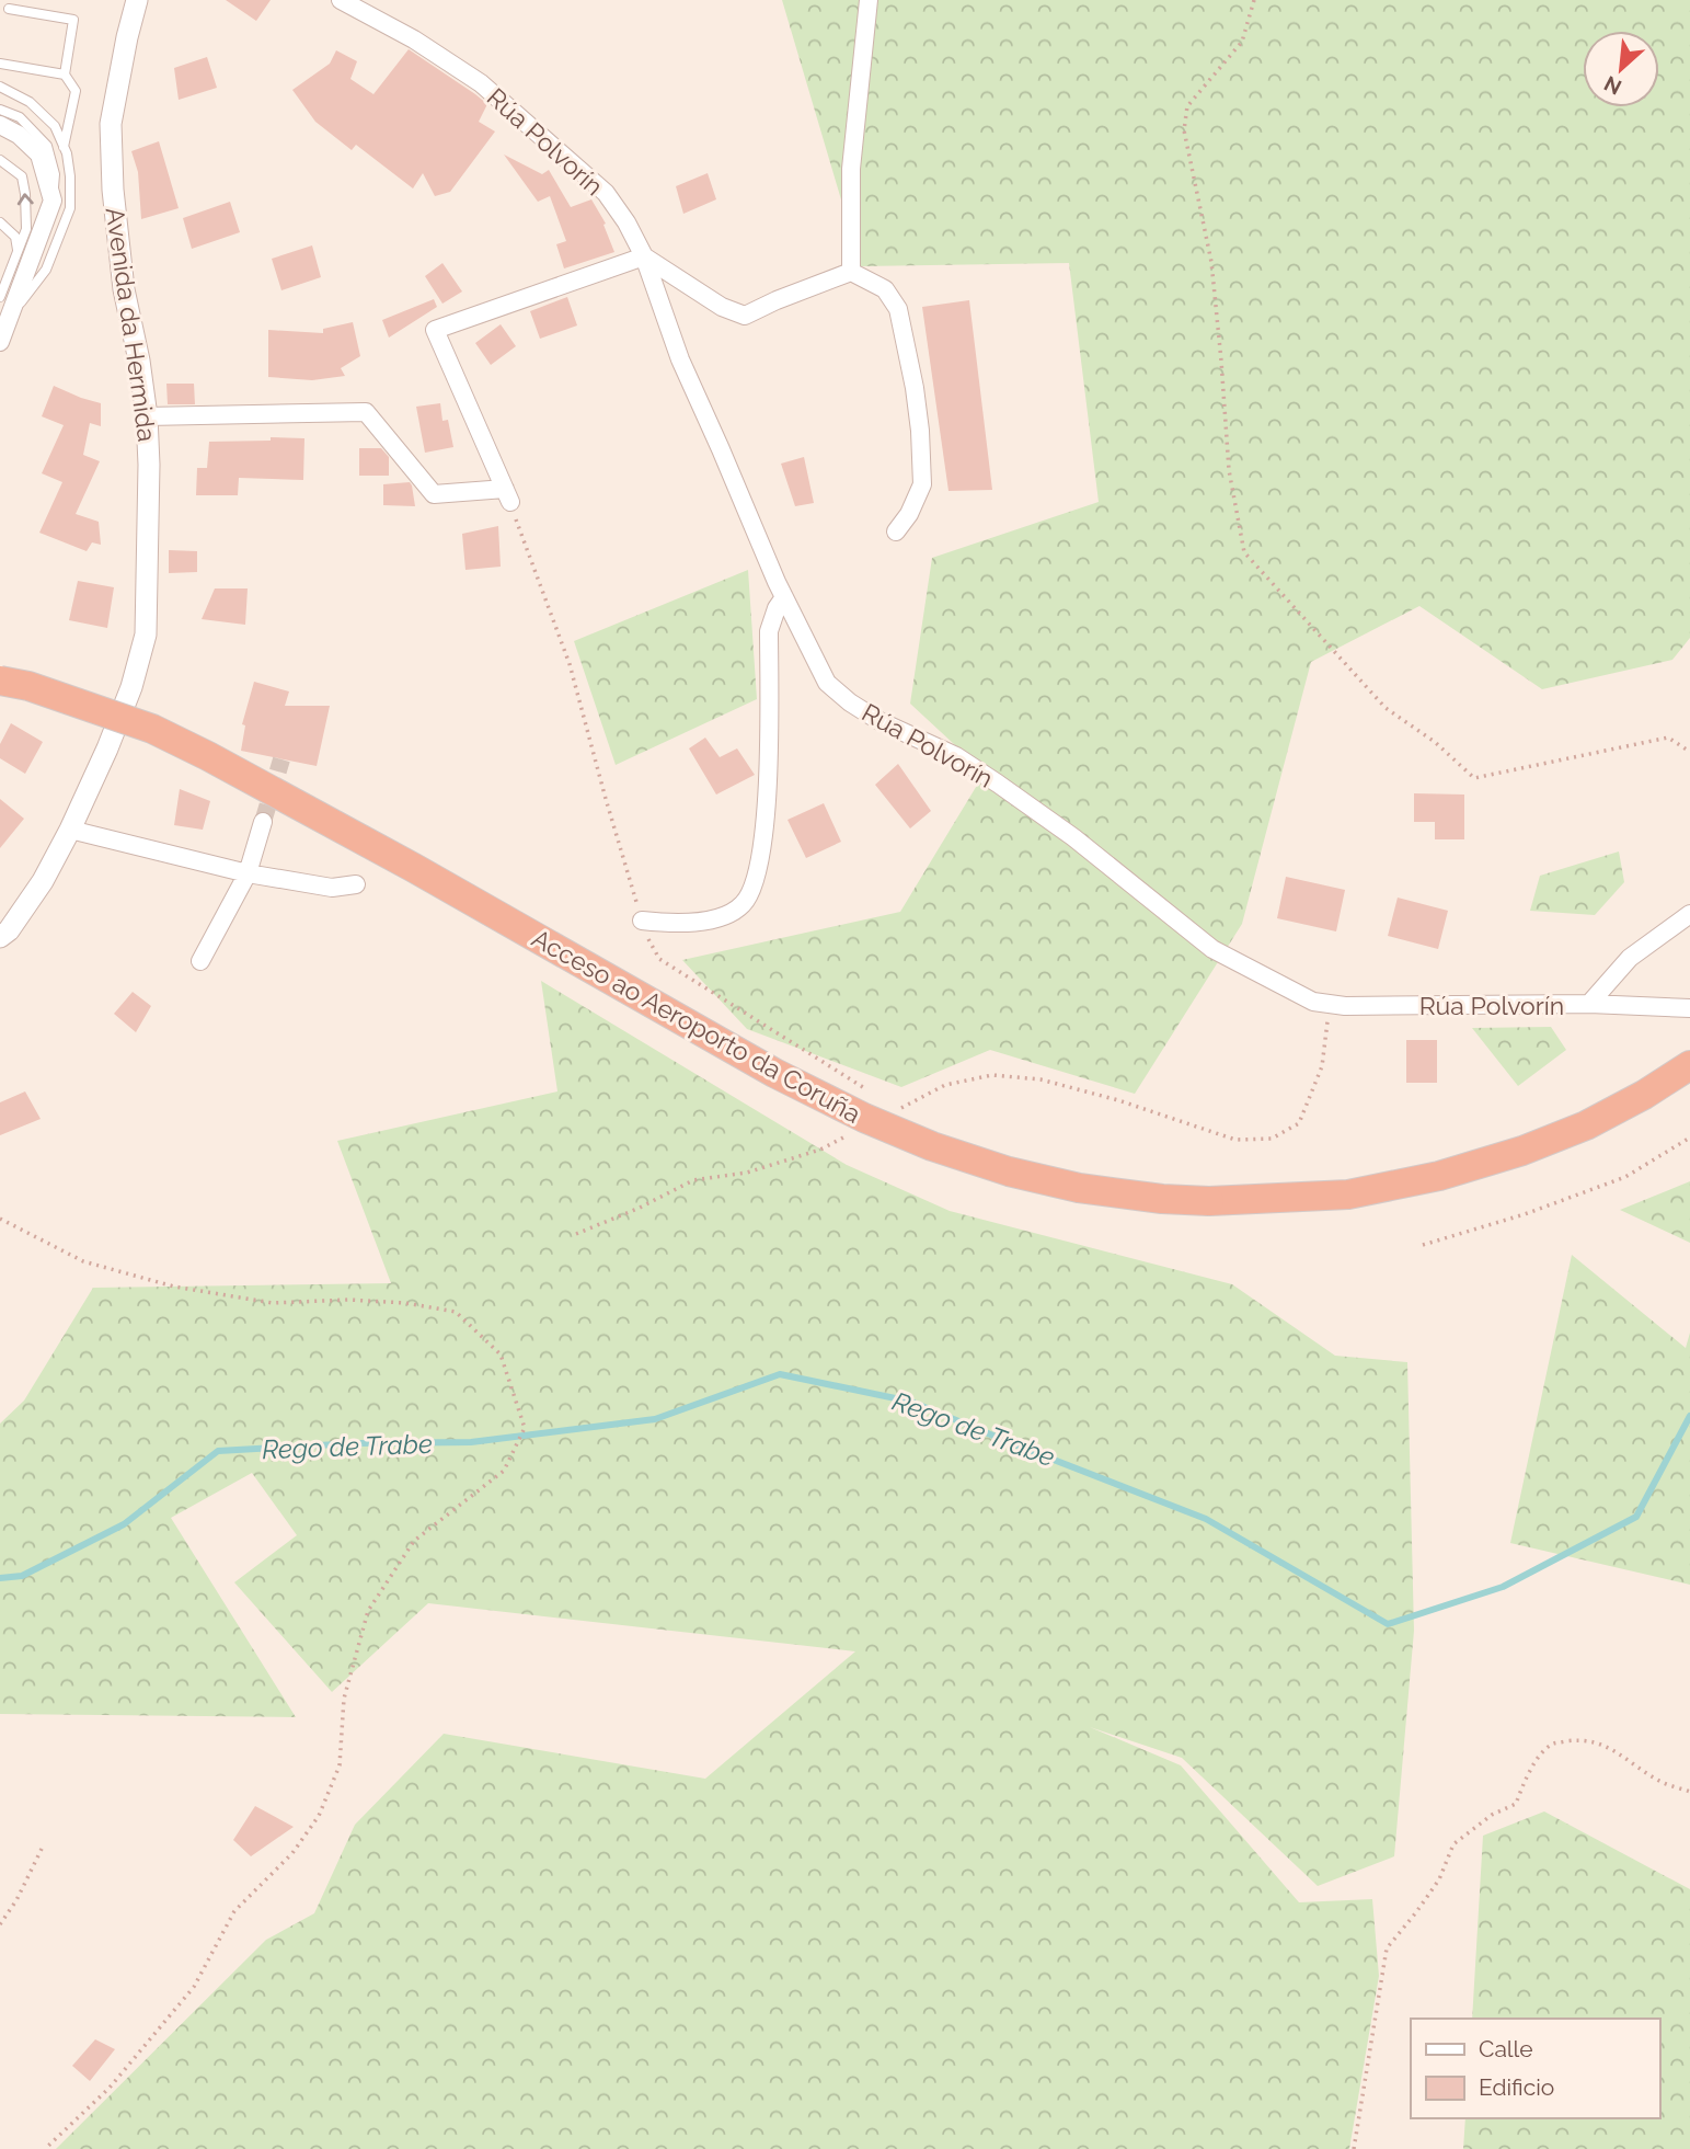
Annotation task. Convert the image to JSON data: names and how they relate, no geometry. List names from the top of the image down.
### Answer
{
  "streets": {
    "highway": ["Acceso ao Aeroporto da Coruña"],
    "street": ["Rúa Polvorín", "Avenida da Hermida"]
  },
  "water": ["Rego de Trabe"],
  "legend": ["Calle", "Edificio"],
  "north": "bottom left"
}
